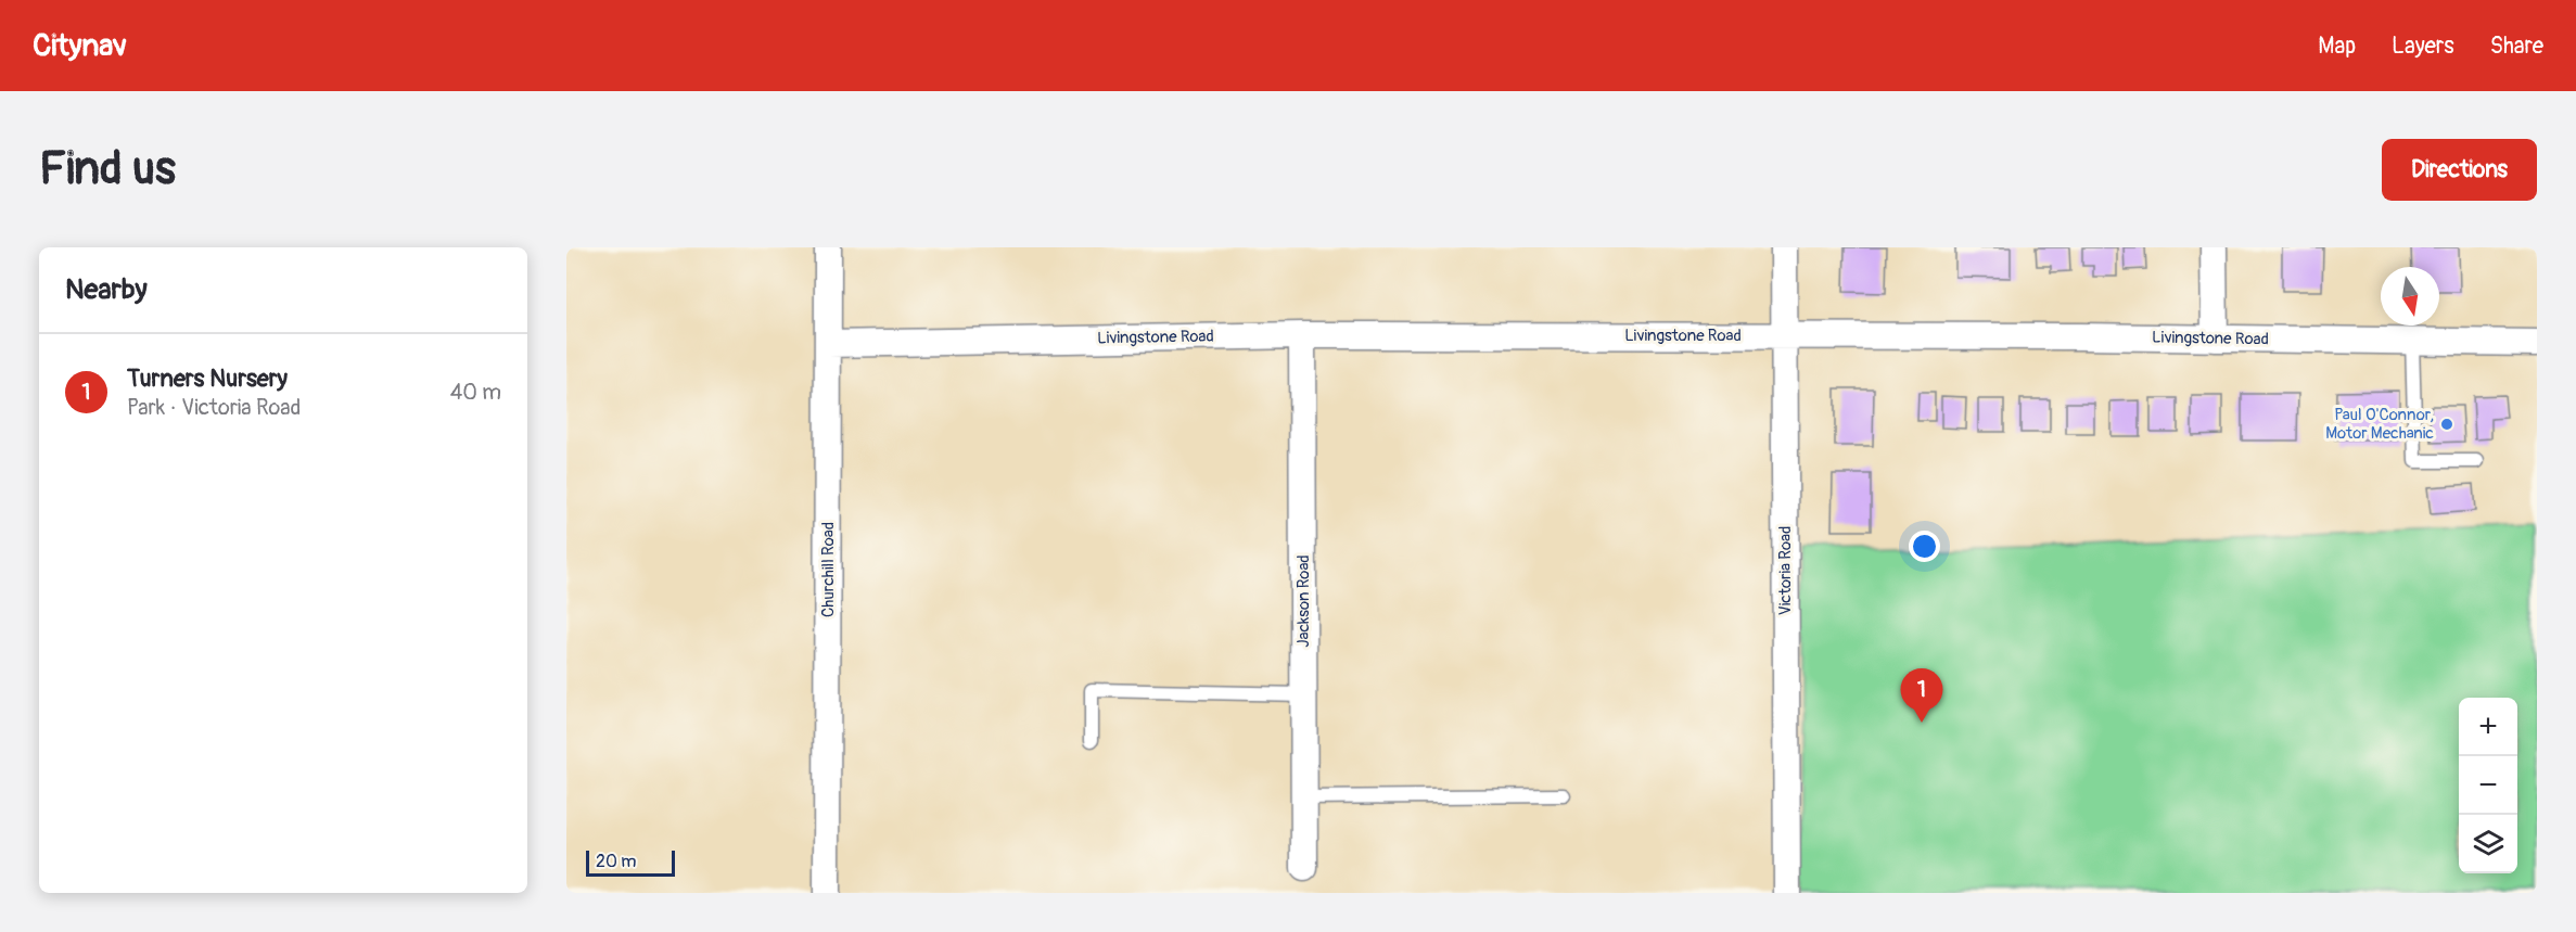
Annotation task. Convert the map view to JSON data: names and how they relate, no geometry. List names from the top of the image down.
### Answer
{
  "streets": {
    "street": [
      "Livingstone Road",
      "Churchill Road",
      "Victoria Road",
      "Jackson Road"
    ]
  },
  "crossings": [
    ["Livingstone Road", "Churchill Road"],
    ["Livingstone Road", "Victoria Road"],
    ["Livingstone Road", "Jackson Road"]
  ],
  "places": ["Paul O'Connor, Motor Mechanic"],
  "scale_bar": "20 m",
  "north": "bottom",
  "page": {
    "header": "Citynav",
    "nav": ["Map", "Layers", "Share"],
    "buttons": "Directions",
    "title": "Find us",
    "heading": "Nearby",
    "list": [
      {
        "mark": "1",
        "name": "Turners Nursery",
        "note": "Park · Victoria Road",
        "value": "40 m"
      }
    ],
    "pins": "1",
    "map_buttons": ["+", "−"],
    "scale": "20 m"
  }
}
